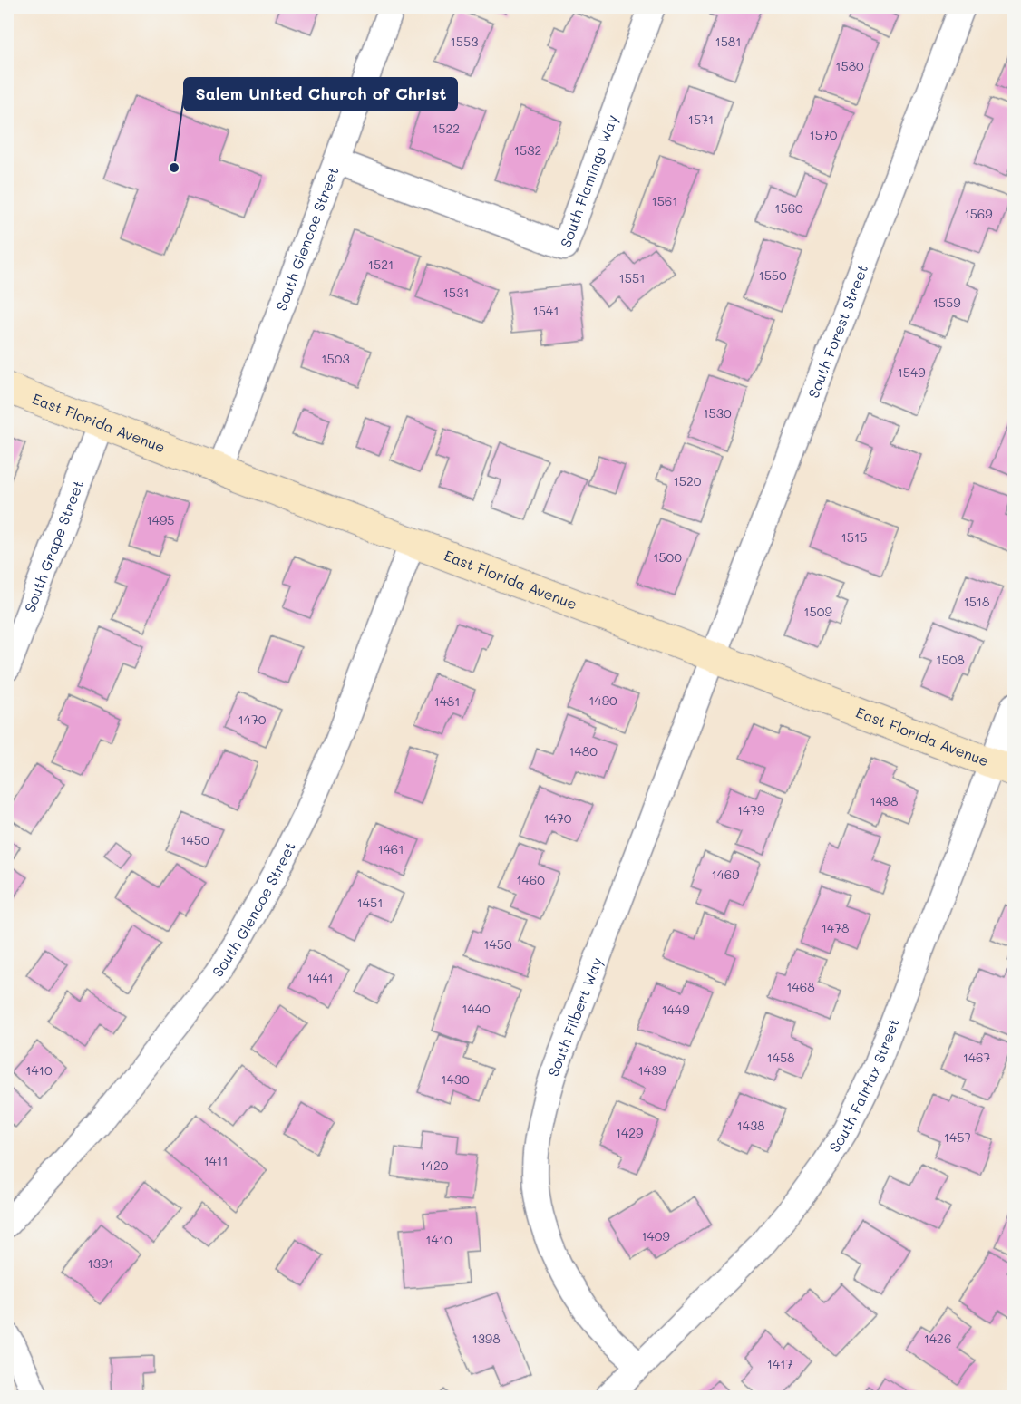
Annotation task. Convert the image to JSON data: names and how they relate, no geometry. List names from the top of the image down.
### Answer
{
  "streets": {
    "street": [
      "South Flamingo Way",
      "South Glencoe Street",
      "South Forest Street",
      "East Florida Avenue",
      "South Grape Street",
      "South Filbert Way",
      "South Fairfax Street"
    ]
  },
  "crossings": [
    ["South Flamingo Way", "South Glencoe Street"],
    ["South Glencoe Street", "East Florida Avenue"],
    ["South Forest Street", "East Florida Avenue"],
    ["South Forest Street", "South Filbert Way"],
    ["East Florida Avenue", "South Grape Street"],
    ["East Florida Avenue", "South Filbert Way"],
    ["East Florida Avenue", "South Fairfax Street"],
    ["South Filbert Way", "South Fairfax Street"]
  ],
  "places": ["Salem United Church of Christ"],
  "house_numbers": [
    "1553",
    "1581",
    "1580",
    "1571",
    "1522",
    "1570",
    "1532",
    "1561",
    "1560",
    "1569",
    "1521",
    "1550",
    "1551",
    "1531",
    "1559",
    "1541",
    "1503",
    "1549",
    "1530",
    "1520",
    "1495",
    "1515",
    "1500",
    "1518",
    "1509",
    "1508",
    "1490",
    "1481",
    "1470",
    "1480",
    "1498",
    "1479",
    "1470",
    "1450",
    "1461",
    "1469",
    "1460",
    "1451",
    "1478",
    "1450",
    "1441",
    "1468",
    "1440",
    "1449",
    "1458",
    "1467",
    "1410",
    "1439",
    "1430",
    "1438",
    "1429",
    "1457",
    "1411",
    "1420",
    "1409",
    "1410",
    "1391",
    "1398",
    "1426",
    "1417"
  ]
}
